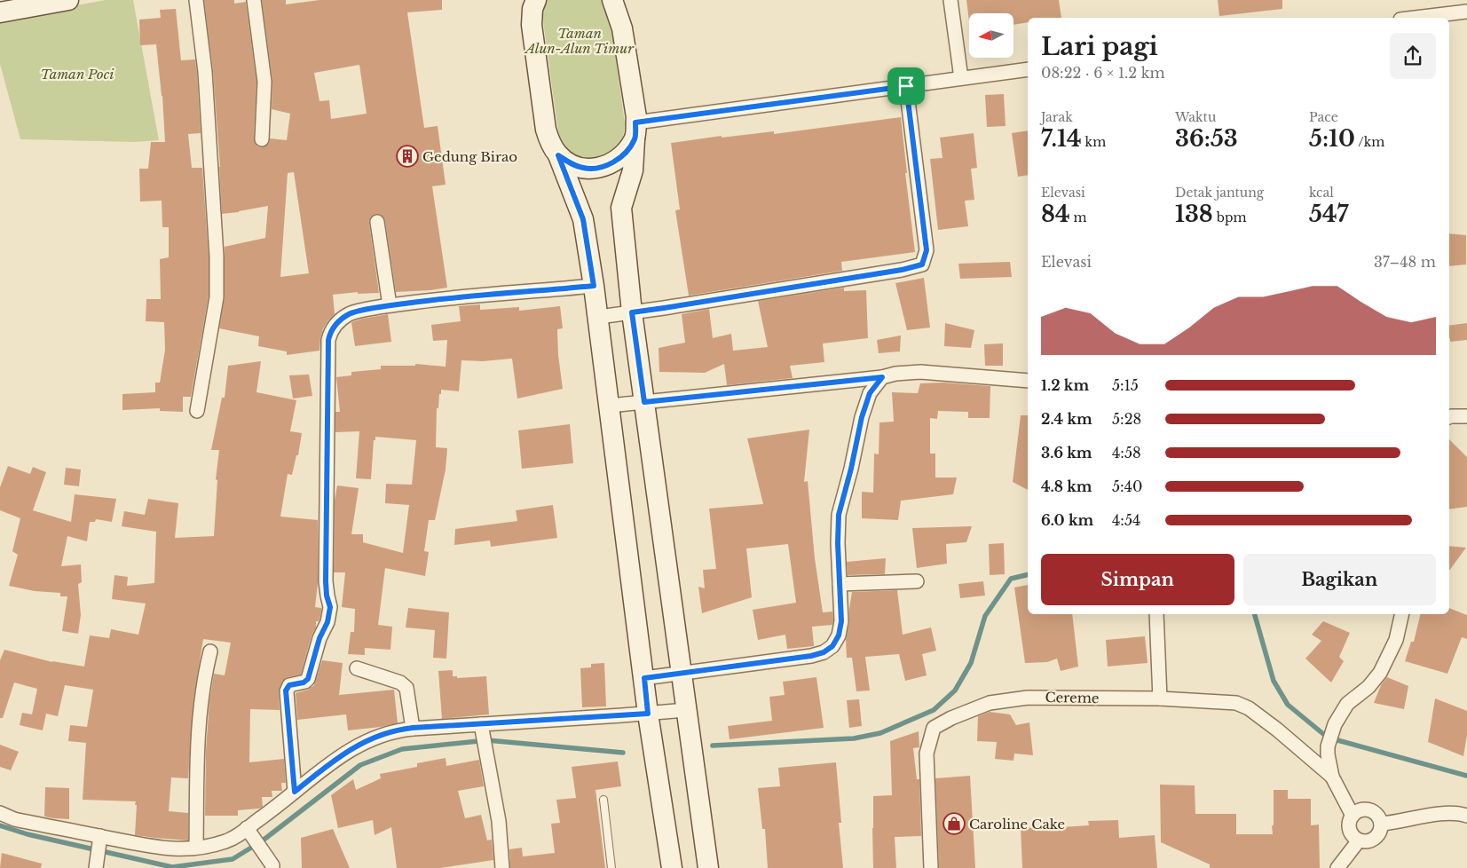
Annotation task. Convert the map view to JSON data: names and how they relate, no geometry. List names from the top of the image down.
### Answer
{
  "streets": {
    "street": ["Cereme"]
  },
  "parks": ["Taman Alun-Alun Timur", "Taman Poci"],
  "places": {
    "building": ["Gedung Birao"],
    "shop": ["Caroline Cake"]
  },
  "north": "left",
  "page": {
    "heading": ["Lari pagi", "08:22 · 6 × 1.2 km"],
    "stats": [
      ["Jarak", "7.14 km"],
      ["Waktu", "36:53"],
      ["Pace", "5:10 /km"],
      ["Elevasi", "84 m"],
      ["Detak jantung", "138 bpm"],
      ["kcal", "547"]
    ],
    "chart": ["Elevasi", "37–48 m"],
    "list": [
      {
        "name": "1.2 km",
        "note": "5:15"
      },
      {
        "name": "2.4 km",
        "note": "5:28"
      },
      {
        "name": "3.6 km",
        "note": "4:58"
      },
      {
        "name": "4.8 km",
        "note": "5:40"
      },
      {
        "name": "6.0 km",
        "note": "4:54"
      }
    ],
    "buttons": ["Simpan", "Bagikan"]
  }
}
